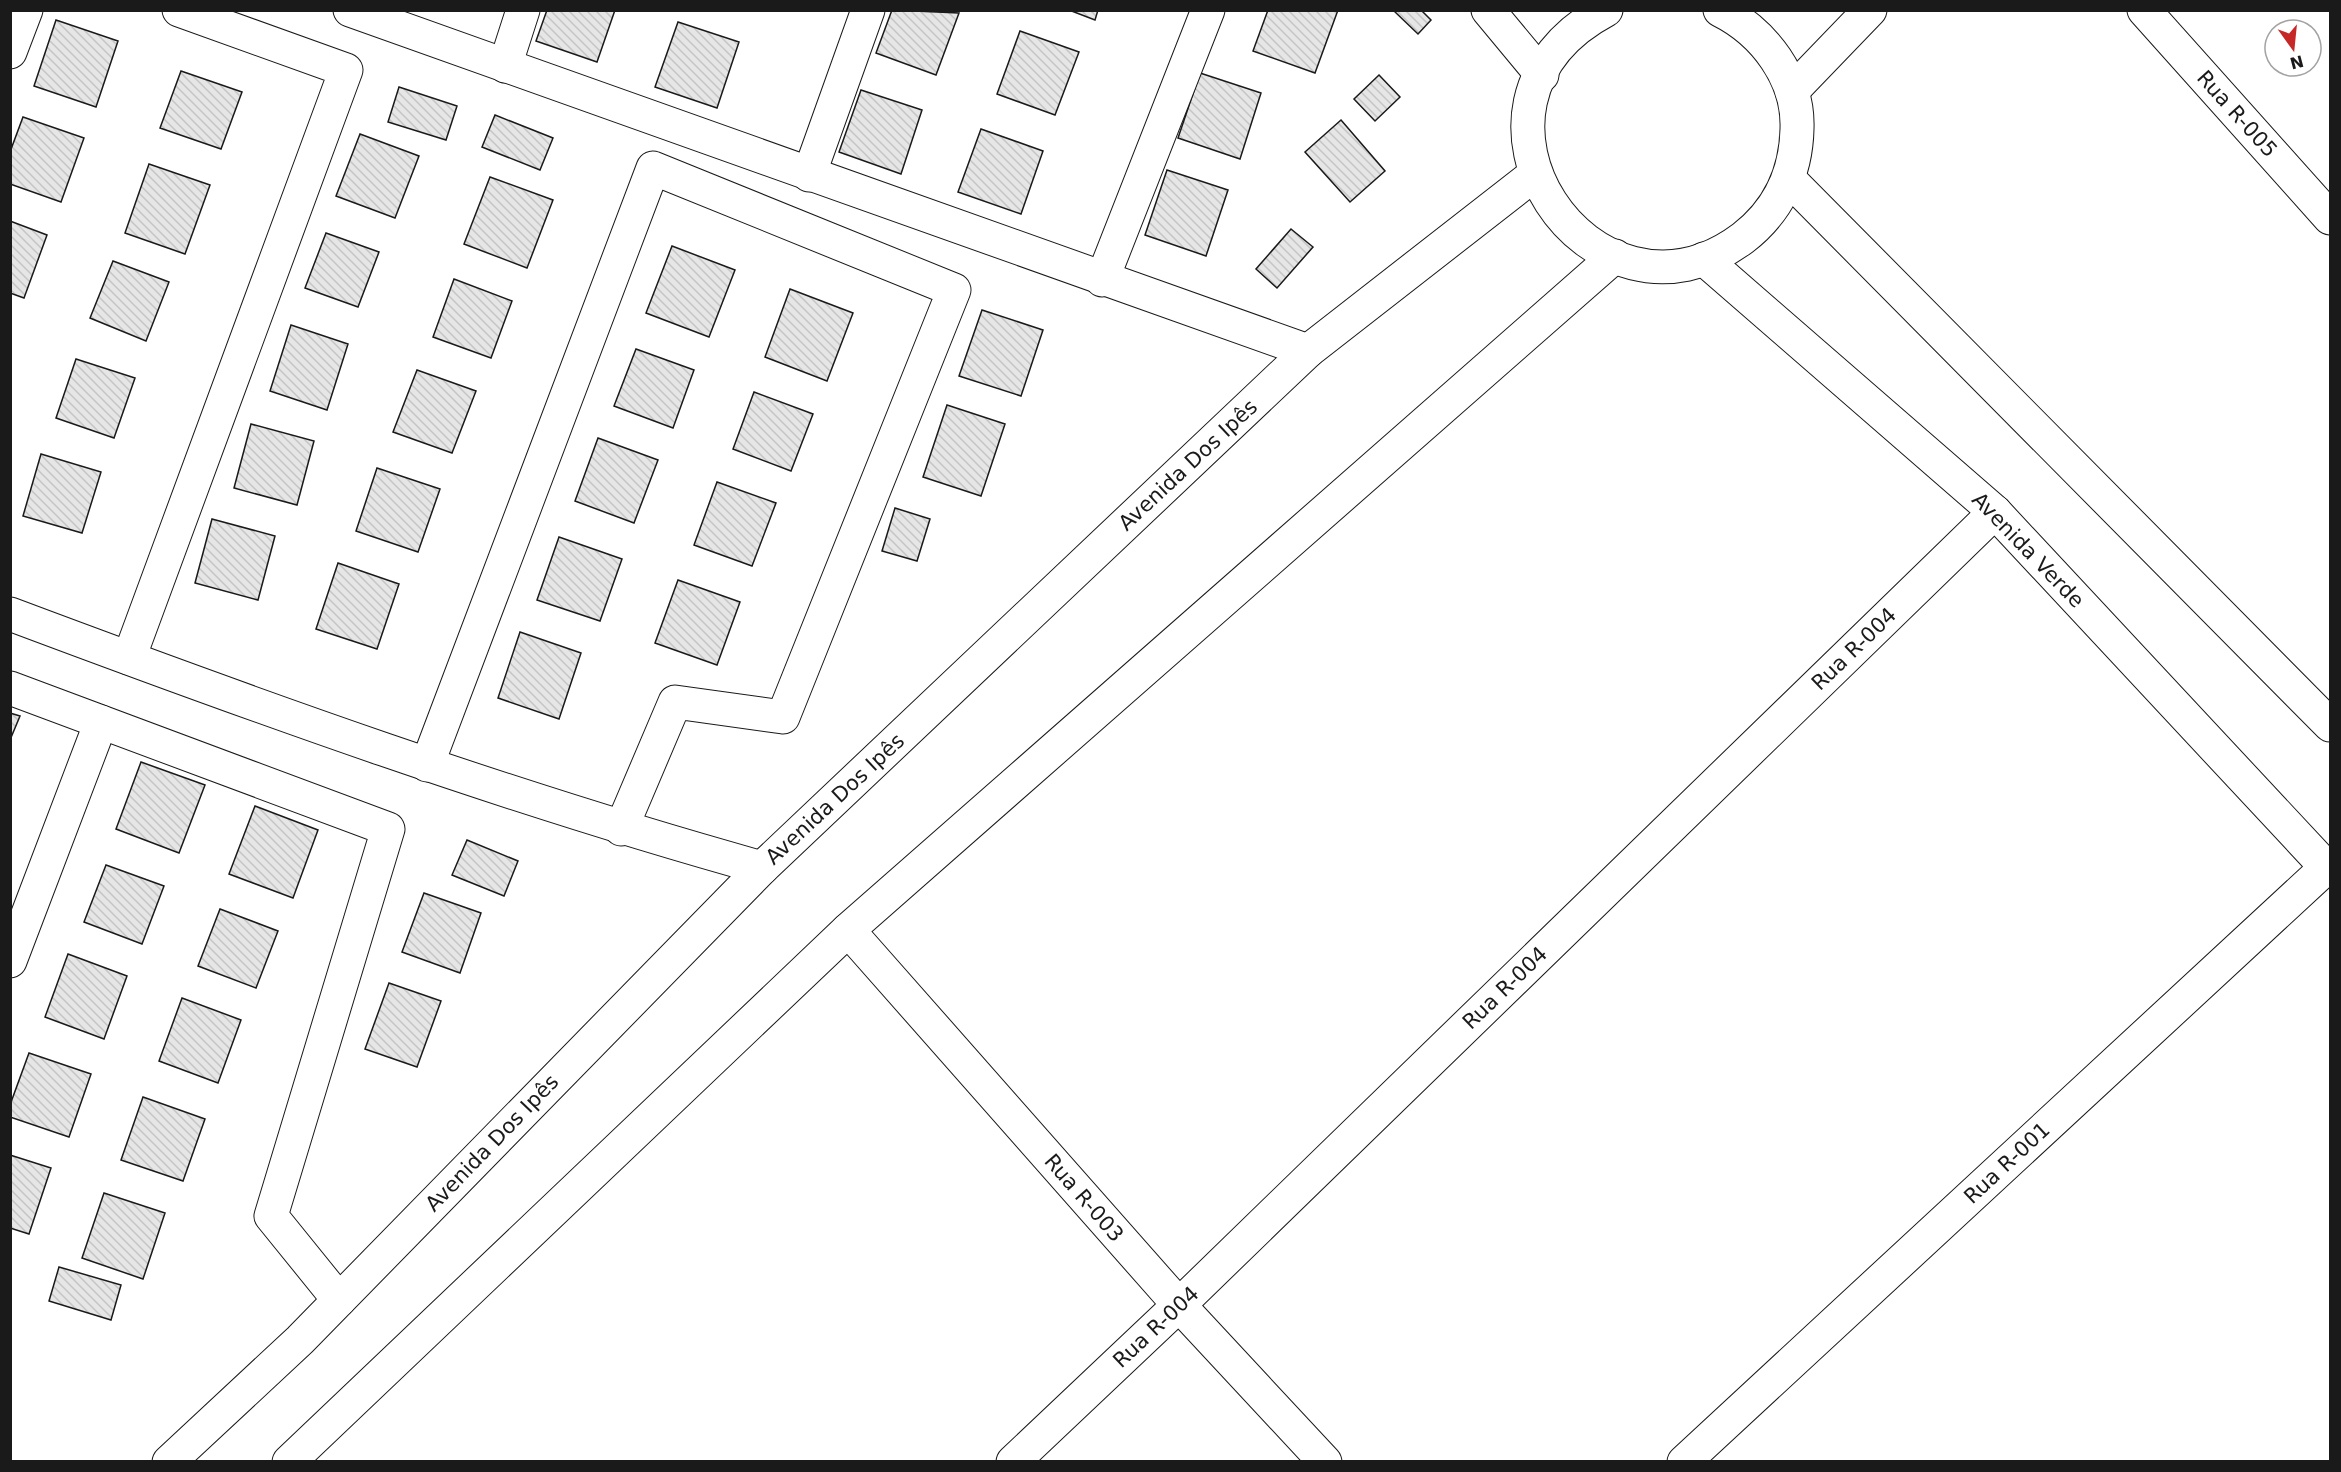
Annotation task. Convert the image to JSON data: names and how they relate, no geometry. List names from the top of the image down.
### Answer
{
  "streets": {
    "street": [
      "Rua R-005",
      "Avenida Dos Ipês",
      "Avenida Verde",
      "Rua R-004",
      "Rua R-001",
      "Rua R-003"
    ]
  },
  "crossings": [
    ["Avenida Verde", "Rua R-004"],
    ["Avenida Verde", "Rua R-001"],
    ["Rua R-004", "Rua R-003"]
  ],
  "north": "bottom"
}
